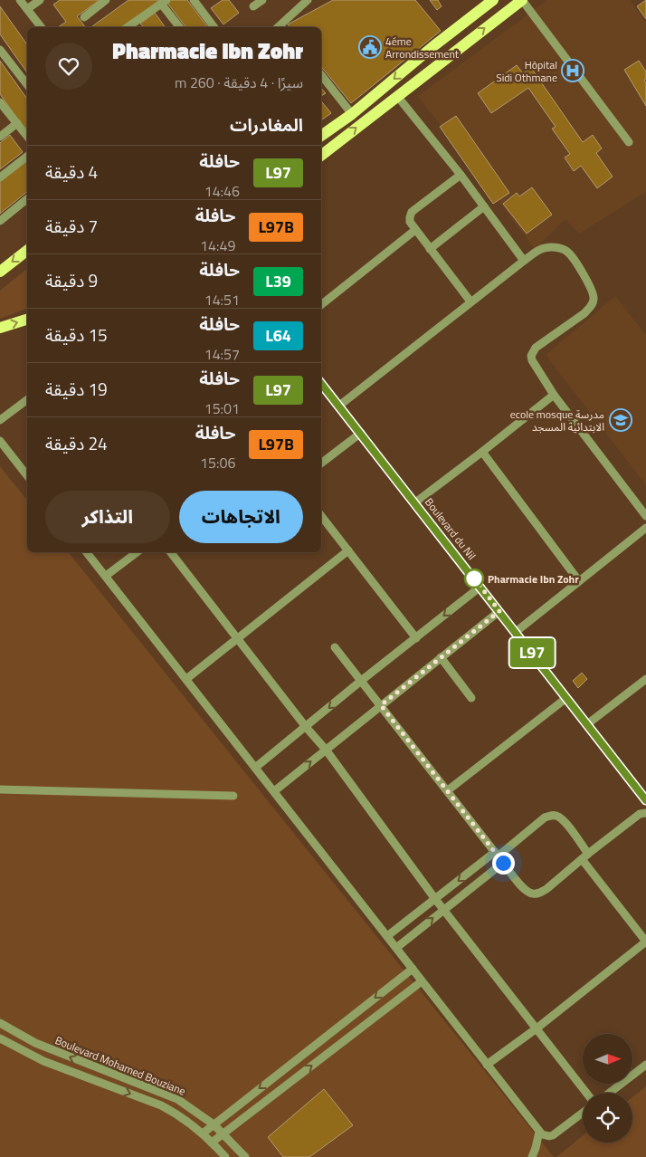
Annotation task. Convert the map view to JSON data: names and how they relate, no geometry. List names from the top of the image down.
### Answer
{
  "streets": {
    "street": ["Boulevard du Nil", "Boulevard Mohamed Bouziane"]
  },
  "places": {
    "public building": ["4éme Arrondissement"],
    "hospital": ["Hôpital Sidi Othmane"],
    "school or university": ["ecole mosque مدرسة الابتدائية المسجد"],
    "other": ["Pharmacie Ibn Zohr"]
  },
  "lines": ["bus line L97"],
  "north": "right",
  "page": {
    "on_map": "L97",
    "heading": [
      ["Pharmacie Ibn Zohr", "سيرًا · 4 دقيقة · 260 m"],
      "المغادرات"
    ],
    "list": [
      {
        "mark": "L97",
        "name": "حافلة",
        "note": "14:46",
        "value": "4 دقيقة"
      },
      {
        "mark": "L97B",
        "name": "حافلة",
        "note": "14:49",
        "value": "7 دقيقة"
      },
      {
        "mark": "L39",
        "name": "حافلة",
        "note": "14:51",
        "value": "9 دقيقة"
      },
      {
        "mark": "L64",
        "name": "حافلة",
        "note": "14:57",
        "value": "15 دقيقة"
      },
      {
        "mark": "L97",
        "name": "حافلة",
        "note": "15:01",
        "value": "19 دقيقة"
      },
      {
        "mark": "L97B",
        "name": "حافلة",
        "note": "15:06",
        "value": "24 دقيقة"
      }
    ],
    "buttons": ["الاتجاهات", "التذاكر"]
  }
}
